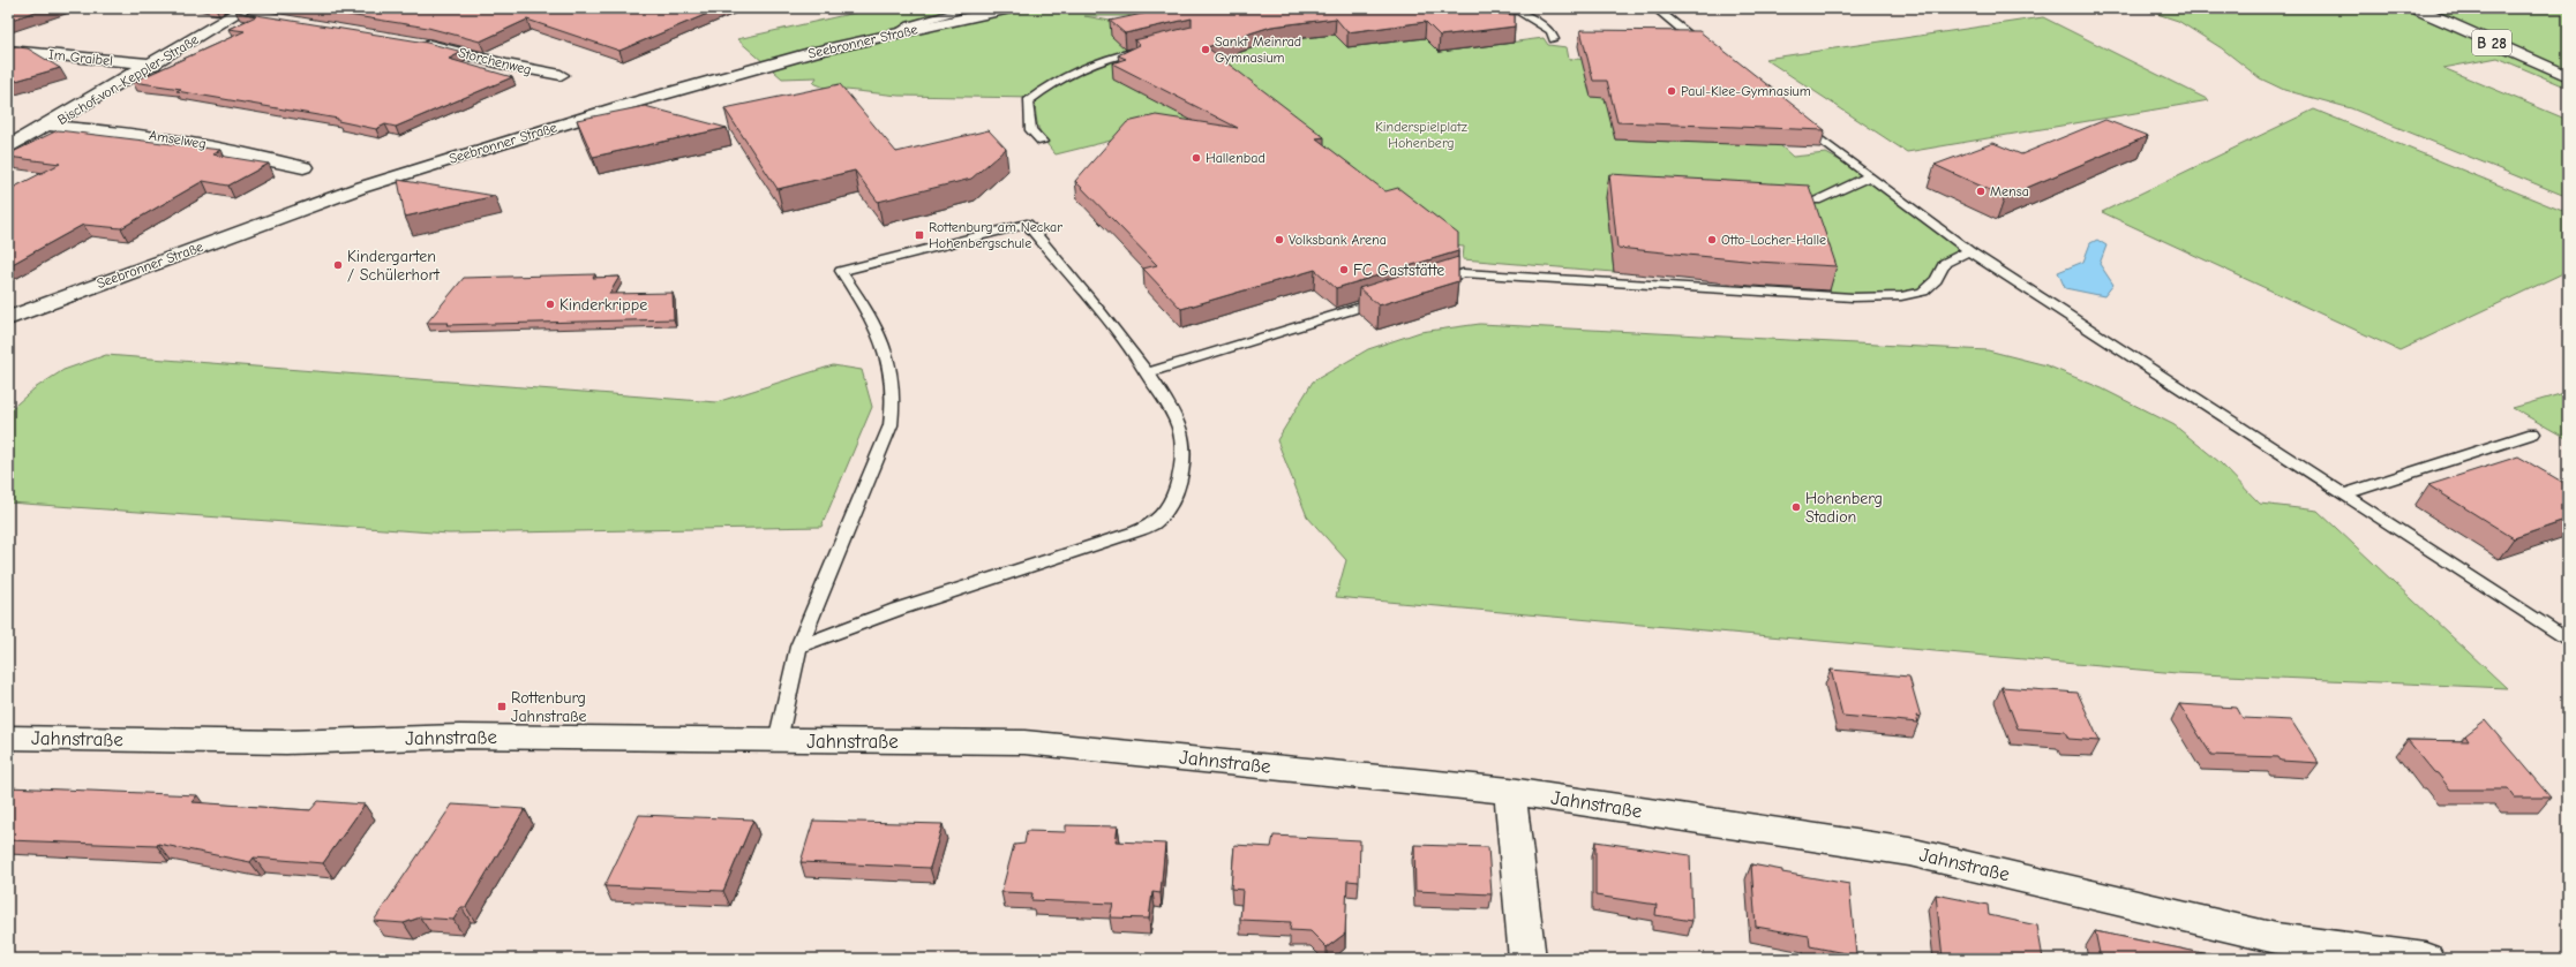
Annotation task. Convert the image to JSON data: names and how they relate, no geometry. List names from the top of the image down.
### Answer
{
  "streets": {
    "street": [
      "Seebronner Straße",
      "B 28",
      "Im Graibel",
      "Storchenweg",
      "Bischof-von-Keppler-Straße",
      "Amselweg",
      "Jahnstraße"
    ]
  },
  "crossings": [
    ["Im Graibel", "Bischof-von-Keppler-Straße"],
    ["Bischof-von-Keppler-Straße", "Amselweg"]
  ],
  "parks": ["Kinderspielplatz Hohenberg"],
  "places": {
    "other": [
      "Sankt Meinrad Gymnasium",
      "Paul-Klee-Gymnasium",
      "Hallenbad",
      "Mensa",
      "Volksbank Arena",
      "Otto-Locher-Halle",
      "Kindergarten / Schülerhort",
      "FC Gaststätte",
      "Kinderkrippe",
      "Hohenberg Stadion"
    ],
    "transit": ["Rottenburg am Neckar Hohenbergschule", "Rottenburg Jahnstraße"]
  }
}
